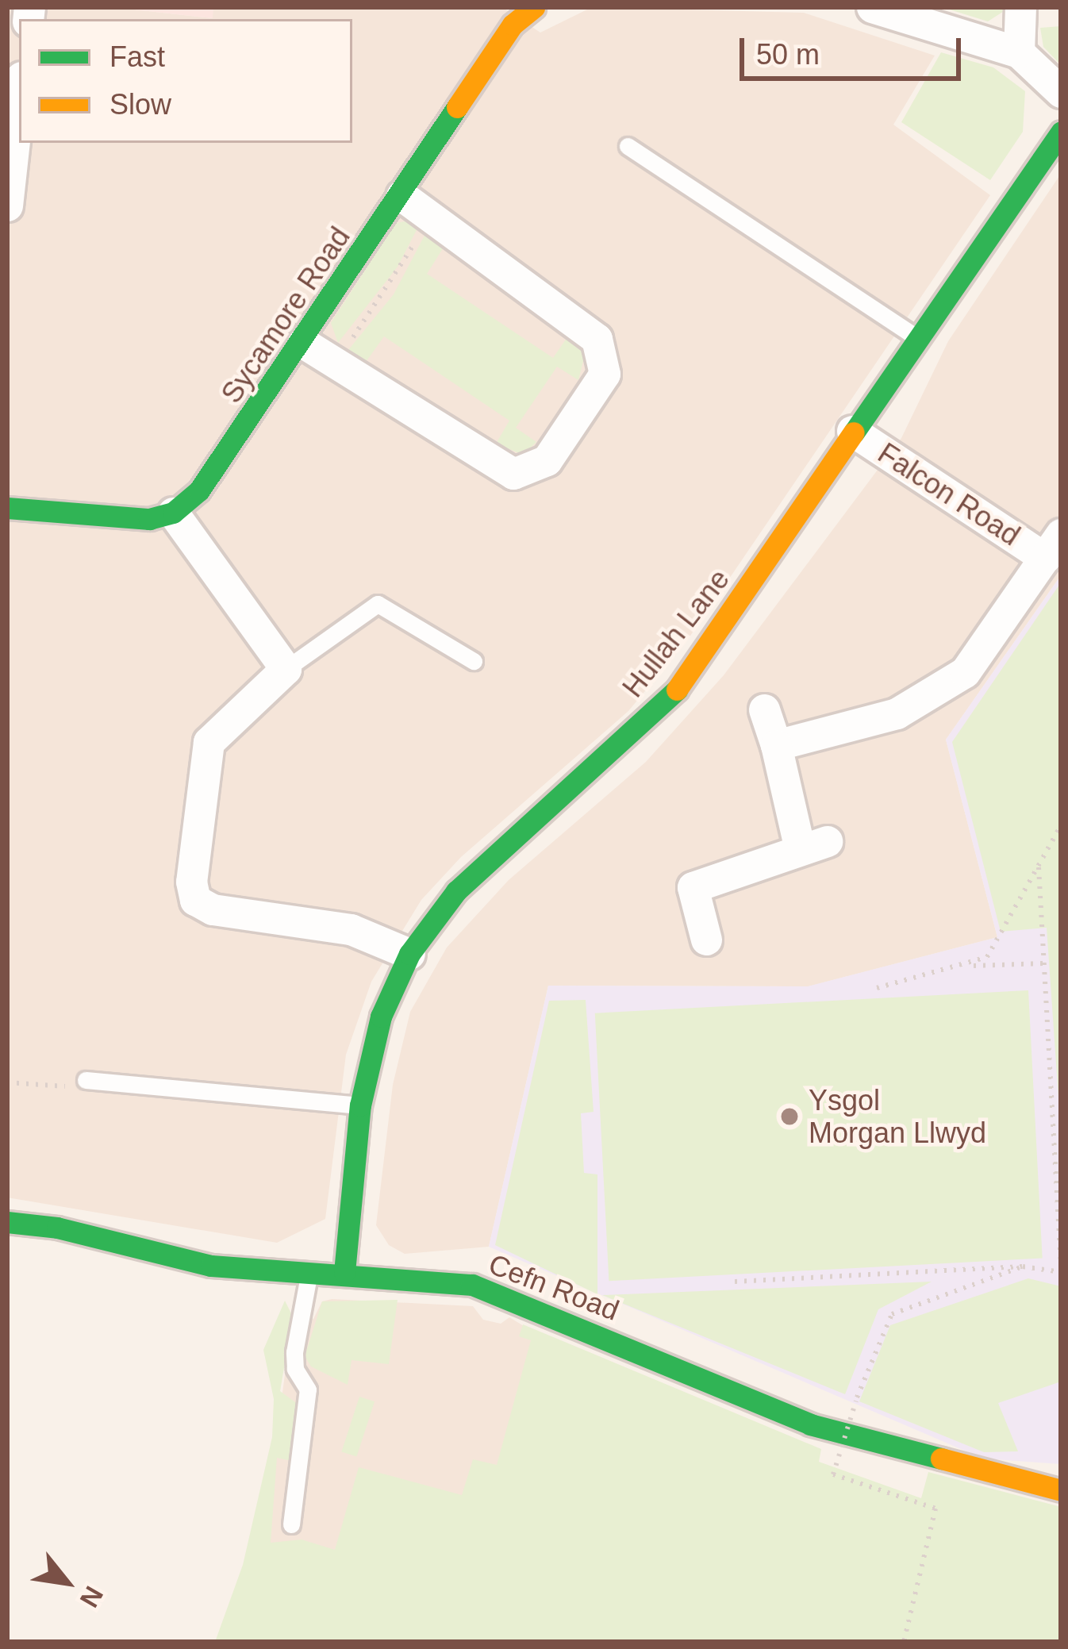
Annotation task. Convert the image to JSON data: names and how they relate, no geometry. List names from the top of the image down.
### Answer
{
  "streets": {
    "street": [
      "Sycamore Road",
      "Falcon Road",
      "Hullah Lane",
      "Cefn Road"
    ]
  },
  "crossings": [
    ["Falcon Road", "Hullah Lane"],
    ["Hullah Lane", "Cefn Road"]
  ],
  "places": ["Ysgol Morgan Llwyd"],
  "legend": ["Fast", "Slow"],
  "scale_bar": "50 m",
  "north": "bottom right"
}
